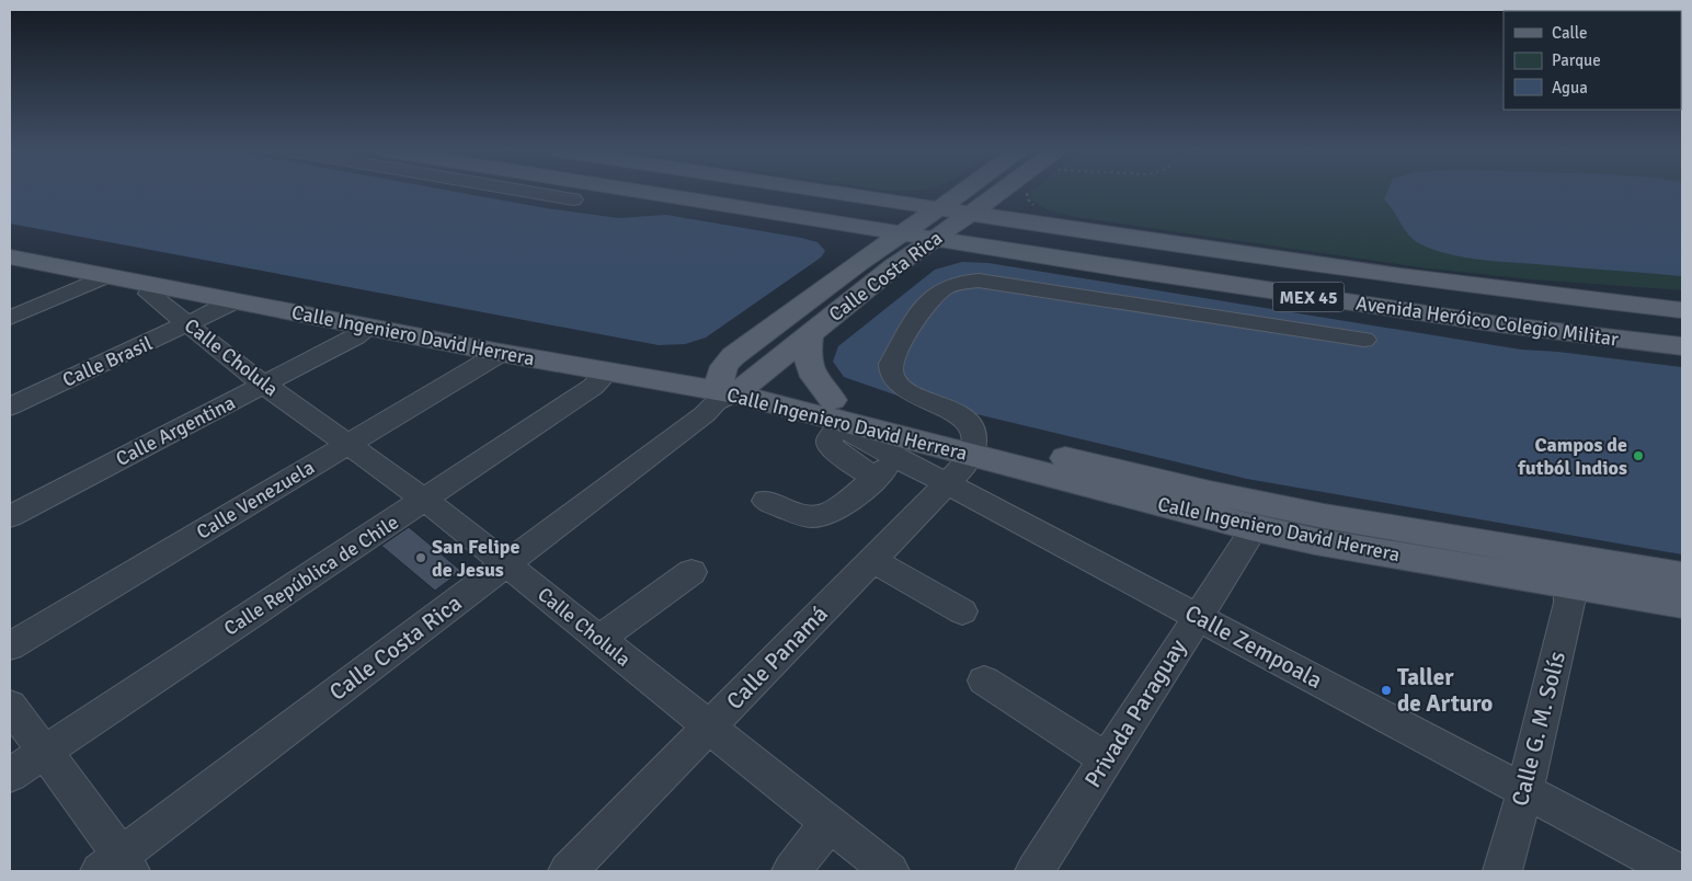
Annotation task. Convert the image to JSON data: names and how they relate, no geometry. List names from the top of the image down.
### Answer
{
  "streets": {
    "main road": [
      "Calle Costa Rica",
      "MEX 45",
      "Avenida Heróico Colegio Militar",
      "Calle Ingeniero David Herrera"
    ],
    "street": [
      "Calle Cholula",
      "Calle Brasil",
      "Calle Argentina",
      "Calle Venezuela",
      "Calle República de Chile",
      "Calle Zempoala",
      "Calle Panamá",
      "Privada Paraguay",
      "Calle G. M. Solís"
    ]
  },
  "crossings": [
    ["Calle Costa Rica", "Avenida Heróico Colegio Militar"],
    ["Calle Costa Rica", "Calle Ingeniero David Herrera"],
    ["Calle Costa Rica", "Calle Cholula"],
    ["Calle Ingeniero David Herrera", "Calle Cholula"],
    ["Calle Ingeniero David Herrera", "Calle Brasil"],
    ["Calle Ingeniero David Herrera", "Calle Argentina"],
    ["Calle Ingeniero David Herrera", "Calle Venezuela"],
    ["Calle Ingeniero David Herrera", "Calle República de Chile"],
    ["Calle Ingeniero David Herrera", "Calle Zempoala"],
    ["Calle Ingeniero David Herrera", "Calle Panamá"],
    ["Calle Ingeniero David Herrera", "Privada Paraguay"],
    ["Calle Ingeniero David Herrera", "Calle G. M. Solís"],
    ["Calle Cholula", "Calle Brasil"],
    ["Calle Cholula", "Calle Argentina"],
    ["Calle Cholula", "Calle Venezuela"],
    ["Calle Cholula", "Calle República de Chile"],
    ["Calle Cholula", "Calle Panamá"],
    ["Calle Zempoala", "Calle Panamá"],
    ["Calle Zempoala", "Privada Paraguay"],
    ["Calle Zempoala", "Calle G. M. Solís"]
  ],
  "places": ["Campos de futból Indios", "San Felipe de Jesus", "Taller de Arturo"],
  "legend": ["Calle", "Parque", "Agua"]
}
